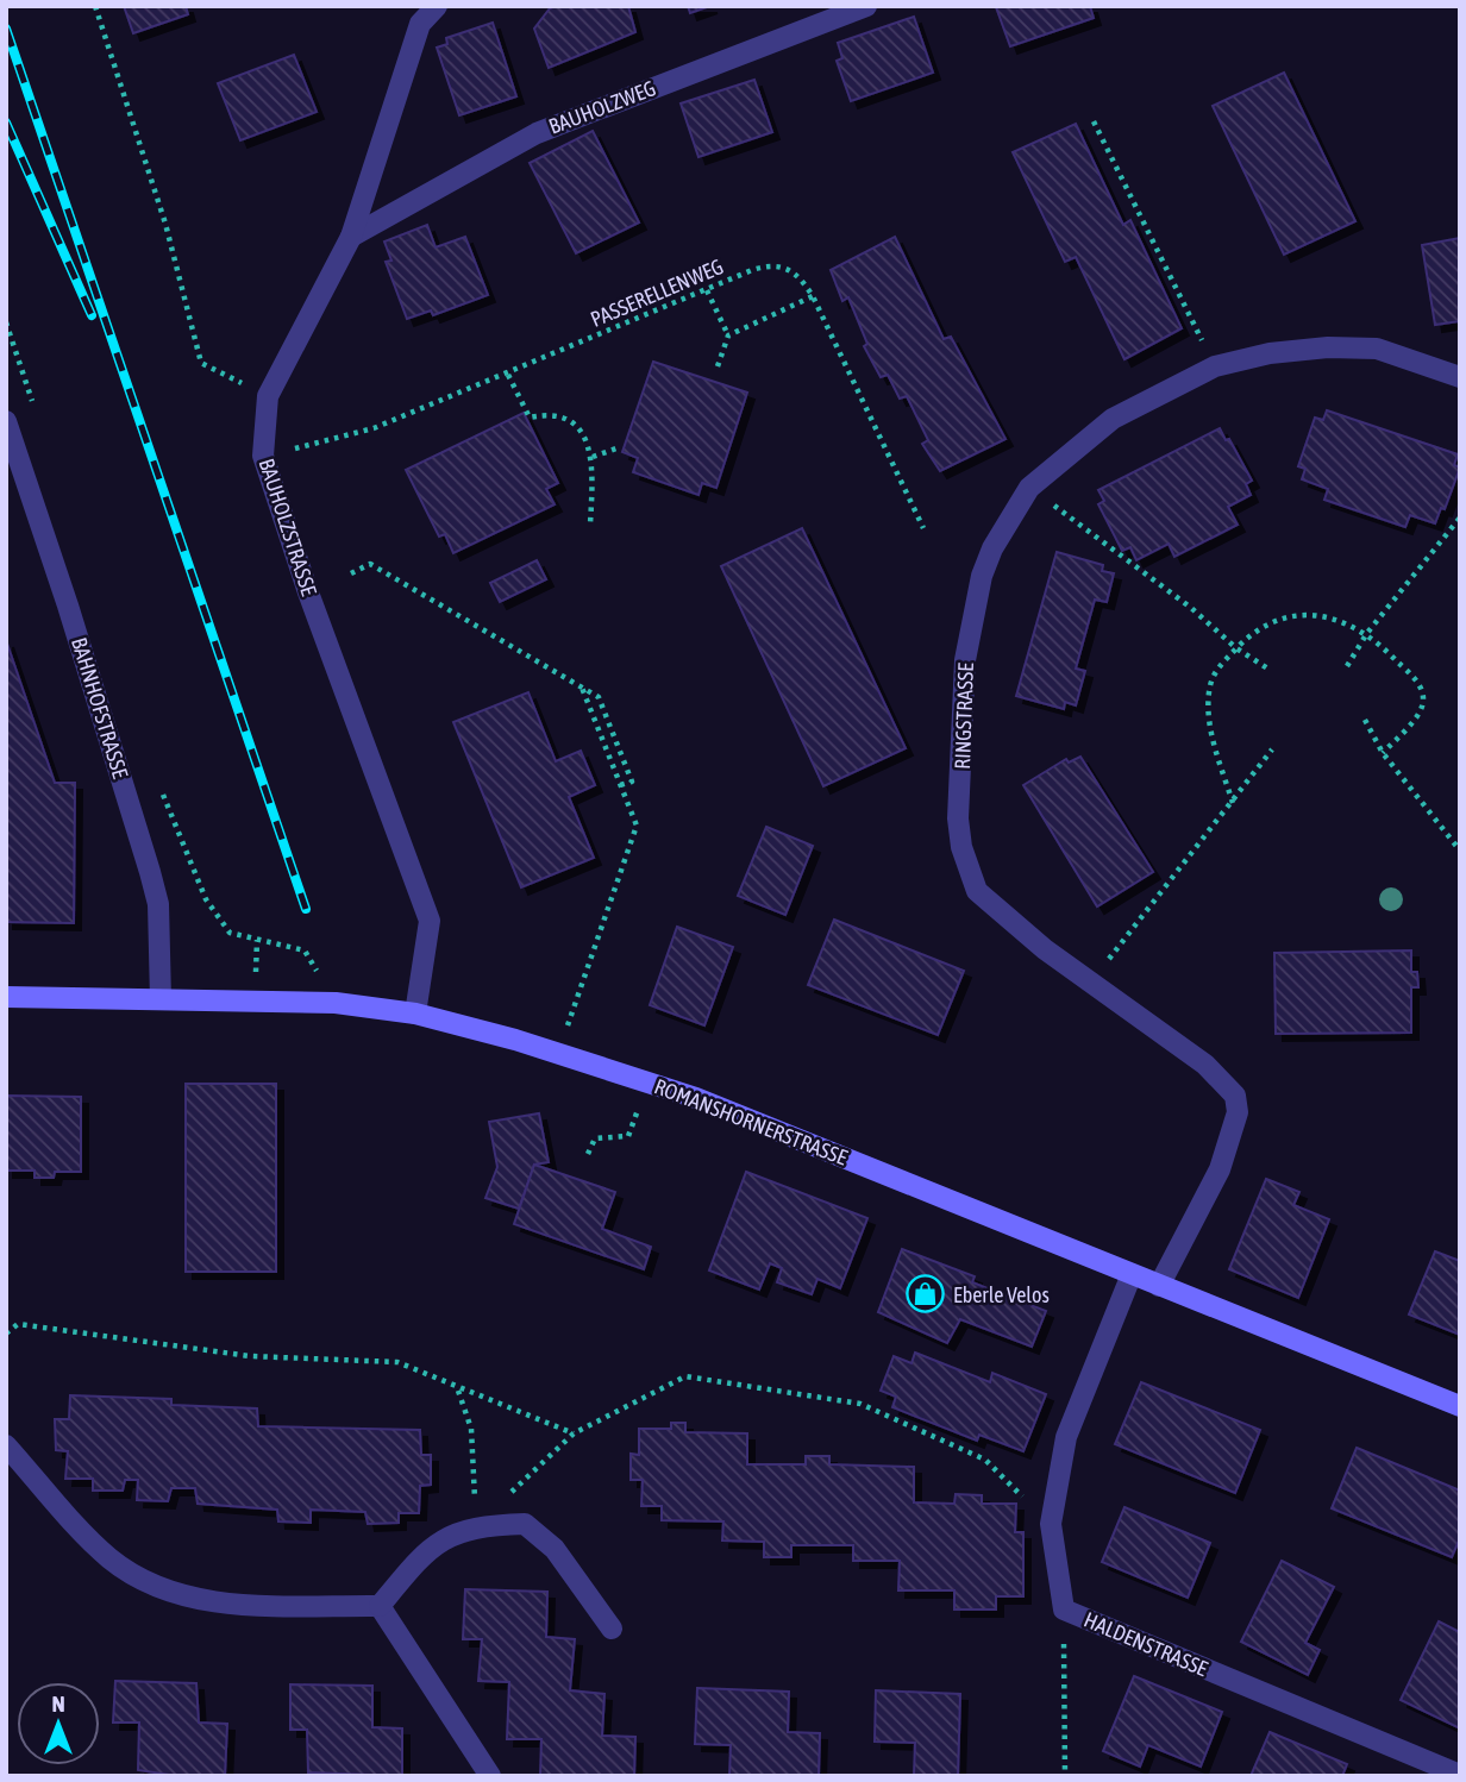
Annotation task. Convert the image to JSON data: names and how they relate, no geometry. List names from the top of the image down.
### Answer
{
  "streets": {
    "main road": ["ROMANSHORNERSTRASSE"],
    "street": [
      "BAUHOLZWEG",
      "BAUHOLZSTRASSE",
      "BAHNHOFSTRASSE",
      "RINGSTRASSE",
      "HALDENSTRASSE"
    ],
    "path": ["PASSERELLENWEG"]
  },
  "crossings": [
    ["BAUHOLZWEG", "BAUHOLZSTRASSE"],
    ["PASSERELLENWEG", "BAUHOLZSTRASSE"],
    ["BAUHOLZSTRASSE", "ROMANSHORNERSTRASSE"],
    ["BAHNHOFSTRASSE", "ROMANSHORNERSTRASSE"],
    ["RINGSTRASSE", "ROMANSHORNERSTRASSE"],
    ["ROMANSHORNERSTRASSE", "HALDENSTRASSE"]
  ],
  "places": {
    "shop": ["Eberle Velos"]
  },
  "north": "top"
}
